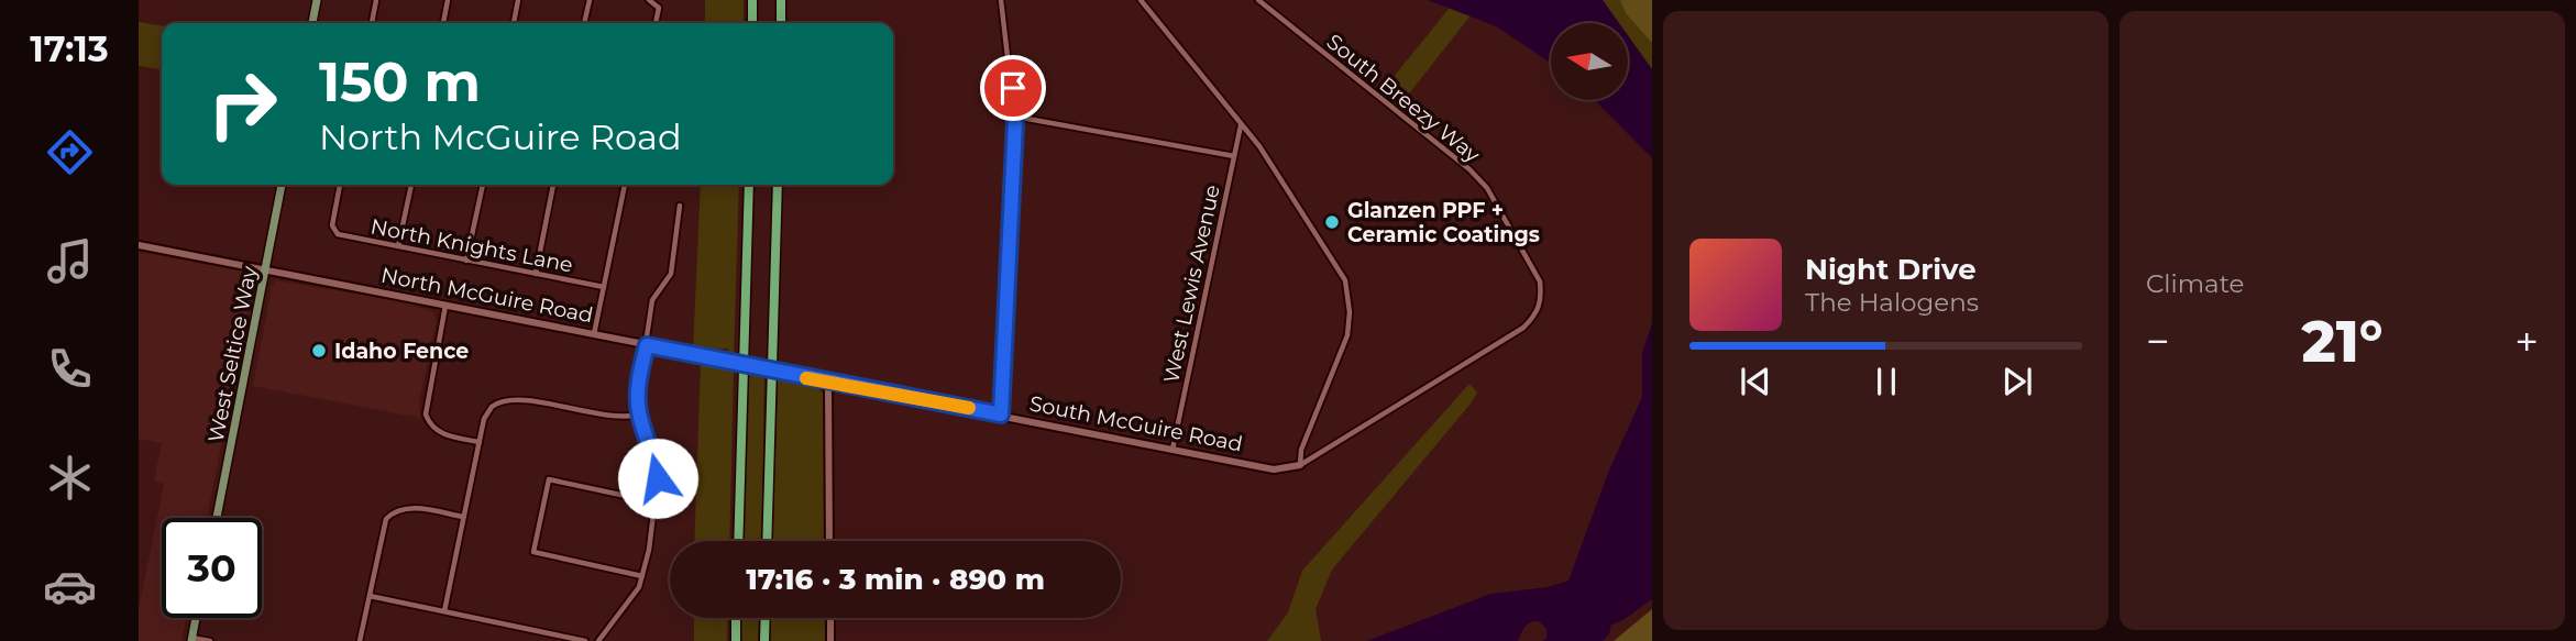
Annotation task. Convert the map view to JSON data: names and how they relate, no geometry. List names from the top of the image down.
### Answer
{
  "streets": {
    "main road": ["West Seltice Way"],
    "street": [
      "South Breezy Way",
      "North Knights Lane",
      "West Lewis Avenue",
      "North McGuire Road",
      "South McGuire Road"
    ]
  },
  "crossings": [
    ["South Breezy Way", "South McGuire Road"],
    ["West Lewis Avenue", "South McGuire Road"],
    ["North McGuire Road", "West Seltice Way"],
    ["North McGuire Road", "South McGuire Road"]
  ],
  "places": ["Glanzen PPF + Ceramic Coatings", "Idaho Fence"],
  "north": "left",
  "page": {
    "tabs": "17:13",
    "tile": "Climate",
    "turn": ["150 m", "North McGuire Road"],
    "song": ["Night Drive", "The Halogens"],
    "heat": ["−", "21°", "+"],
    "limit": "30",
    "trip": "17:16 · 3 min · 890 m"
  }
}
